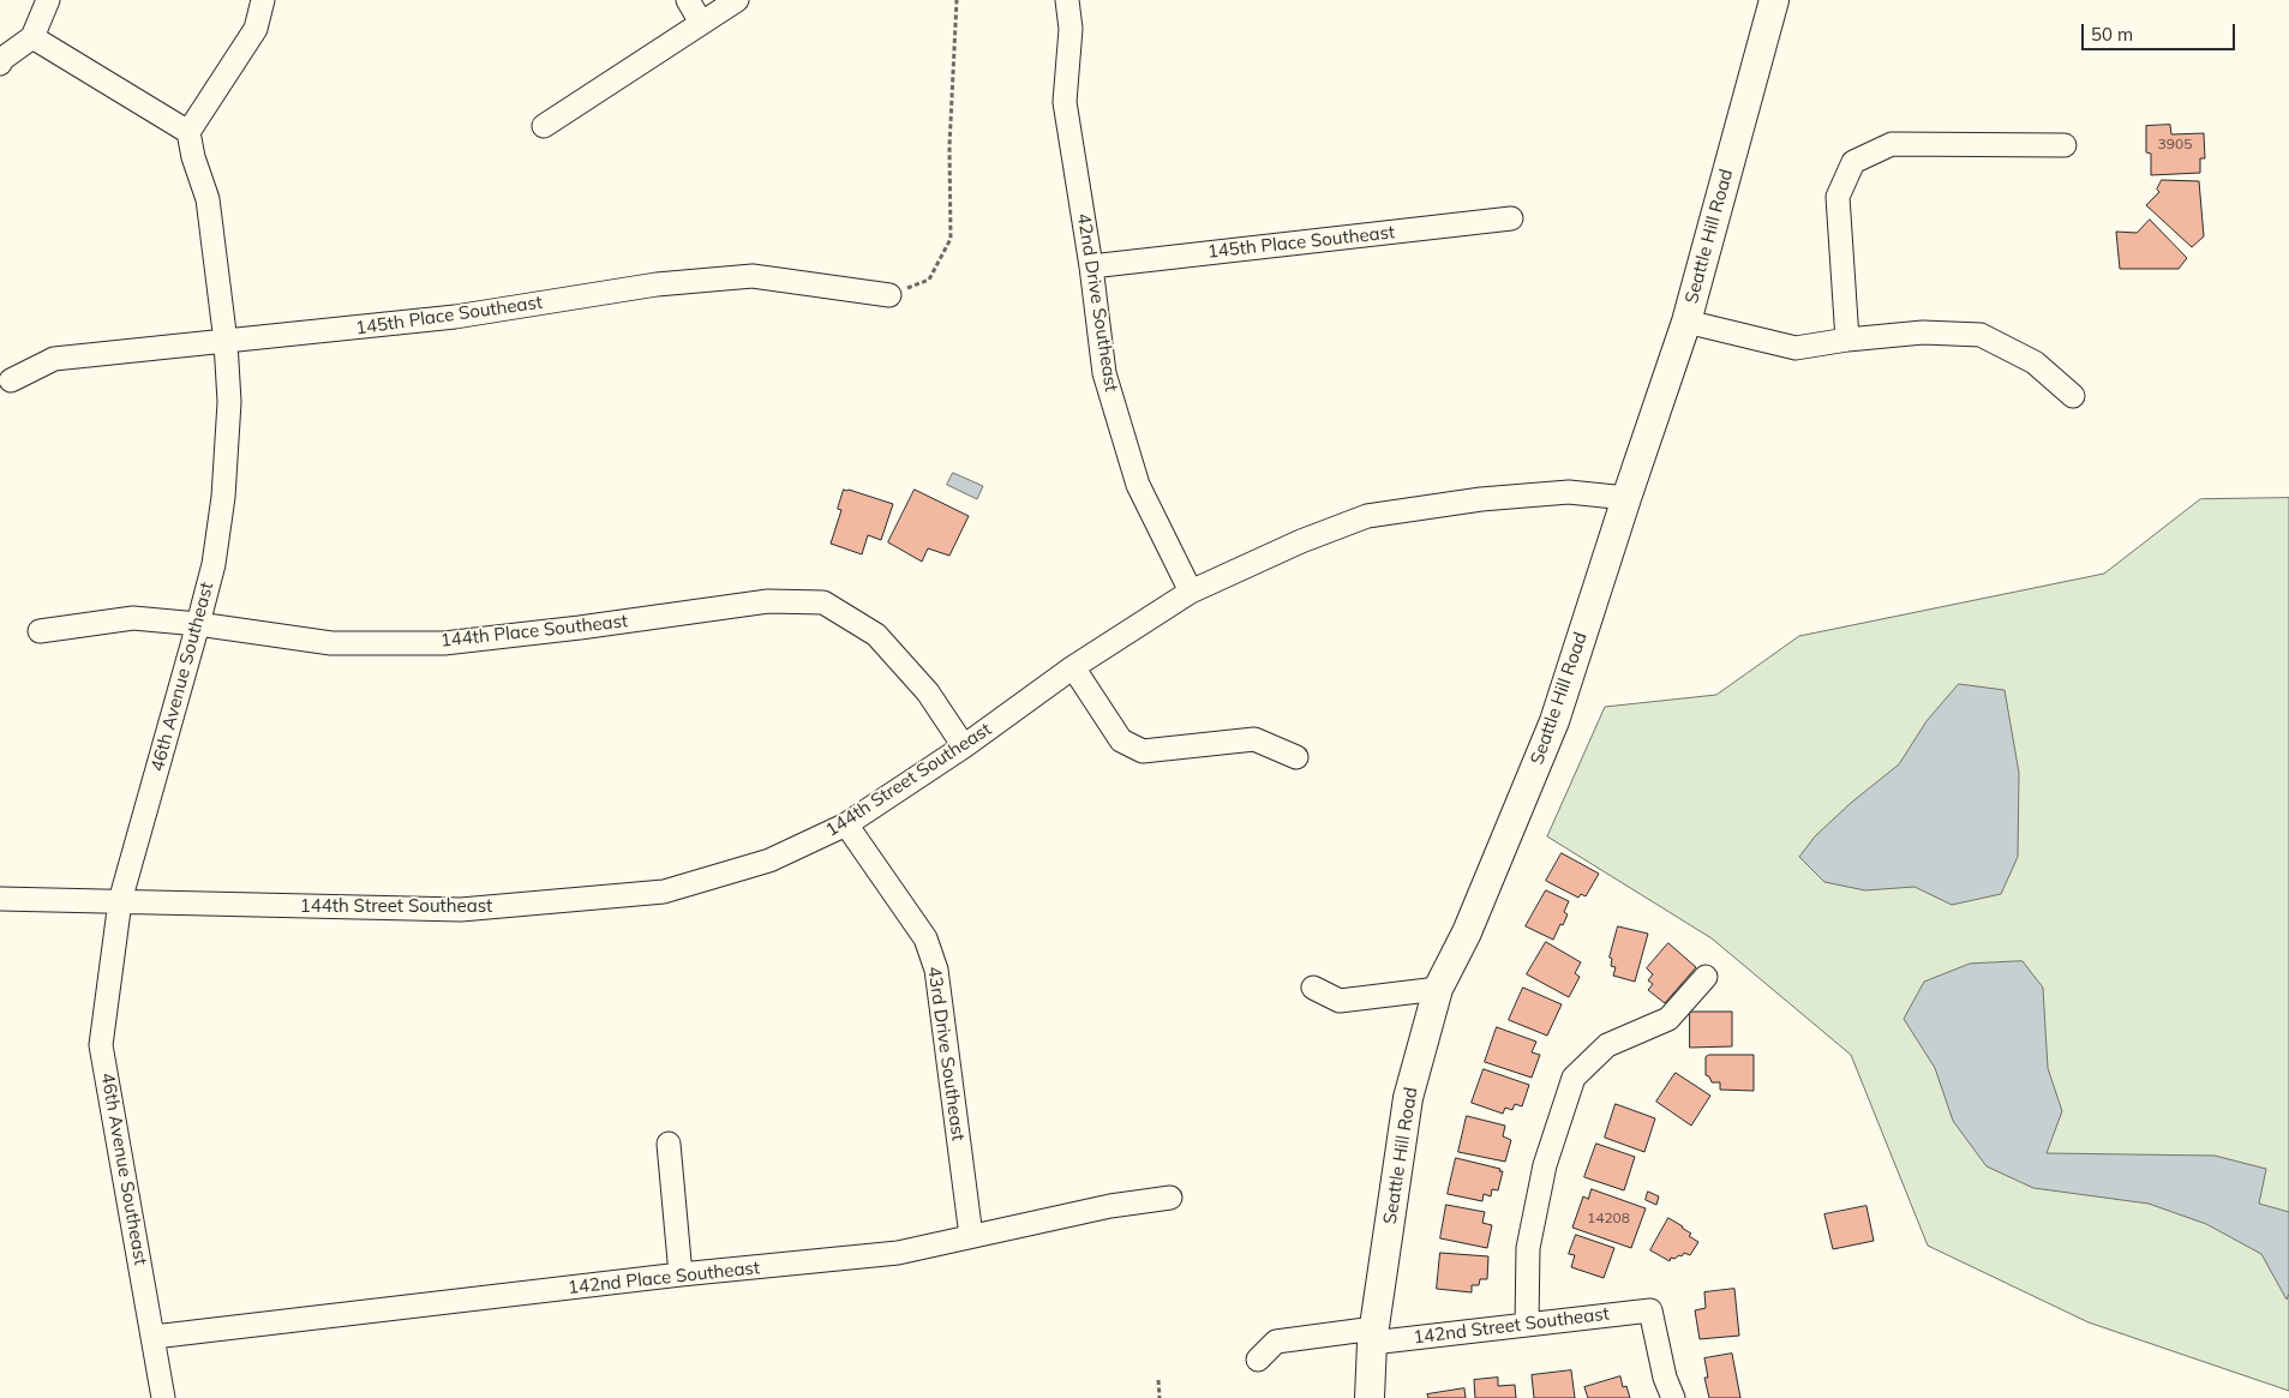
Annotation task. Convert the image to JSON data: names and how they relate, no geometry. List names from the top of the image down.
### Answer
{
  "streets": {
    "main road": ["Seattle Hill Road"],
    "street": [
      "145th Place Southeast",
      "42nd Drive Southeast",
      "144th Place Southeast",
      "46th Avenue Southeast",
      "144th Street Southeast",
      "43rd Drive Southeast",
      "142nd Place Southeast",
      "142nd Street Southeast"
    ]
  },
  "crossings": [
    ["Seattle Hill Road", "144th Street Southeast"],
    ["Seattle Hill Road", "142nd Street Southeast"],
    ["145th Place Southeast", "42nd Drive Southeast"],
    ["145th Place Southeast", "46th Avenue Southeast"],
    ["42nd Drive Southeast", "144th Street Southeast"],
    ["144th Place Southeast", "46th Avenue Southeast"],
    ["144th Place Southeast", "144th Street Southeast"],
    ["46th Avenue Southeast", "144th Street Southeast"],
    ["46th Avenue Southeast", "142nd Place Southeast"],
    ["144th Street Southeast", "43rd Drive Southeast"],
    ["43rd Drive Southeast", "142nd Place Southeast"]
  ],
  "house_numbers": ["3905", "14208"],
  "scale_bar": "50 m"
}
